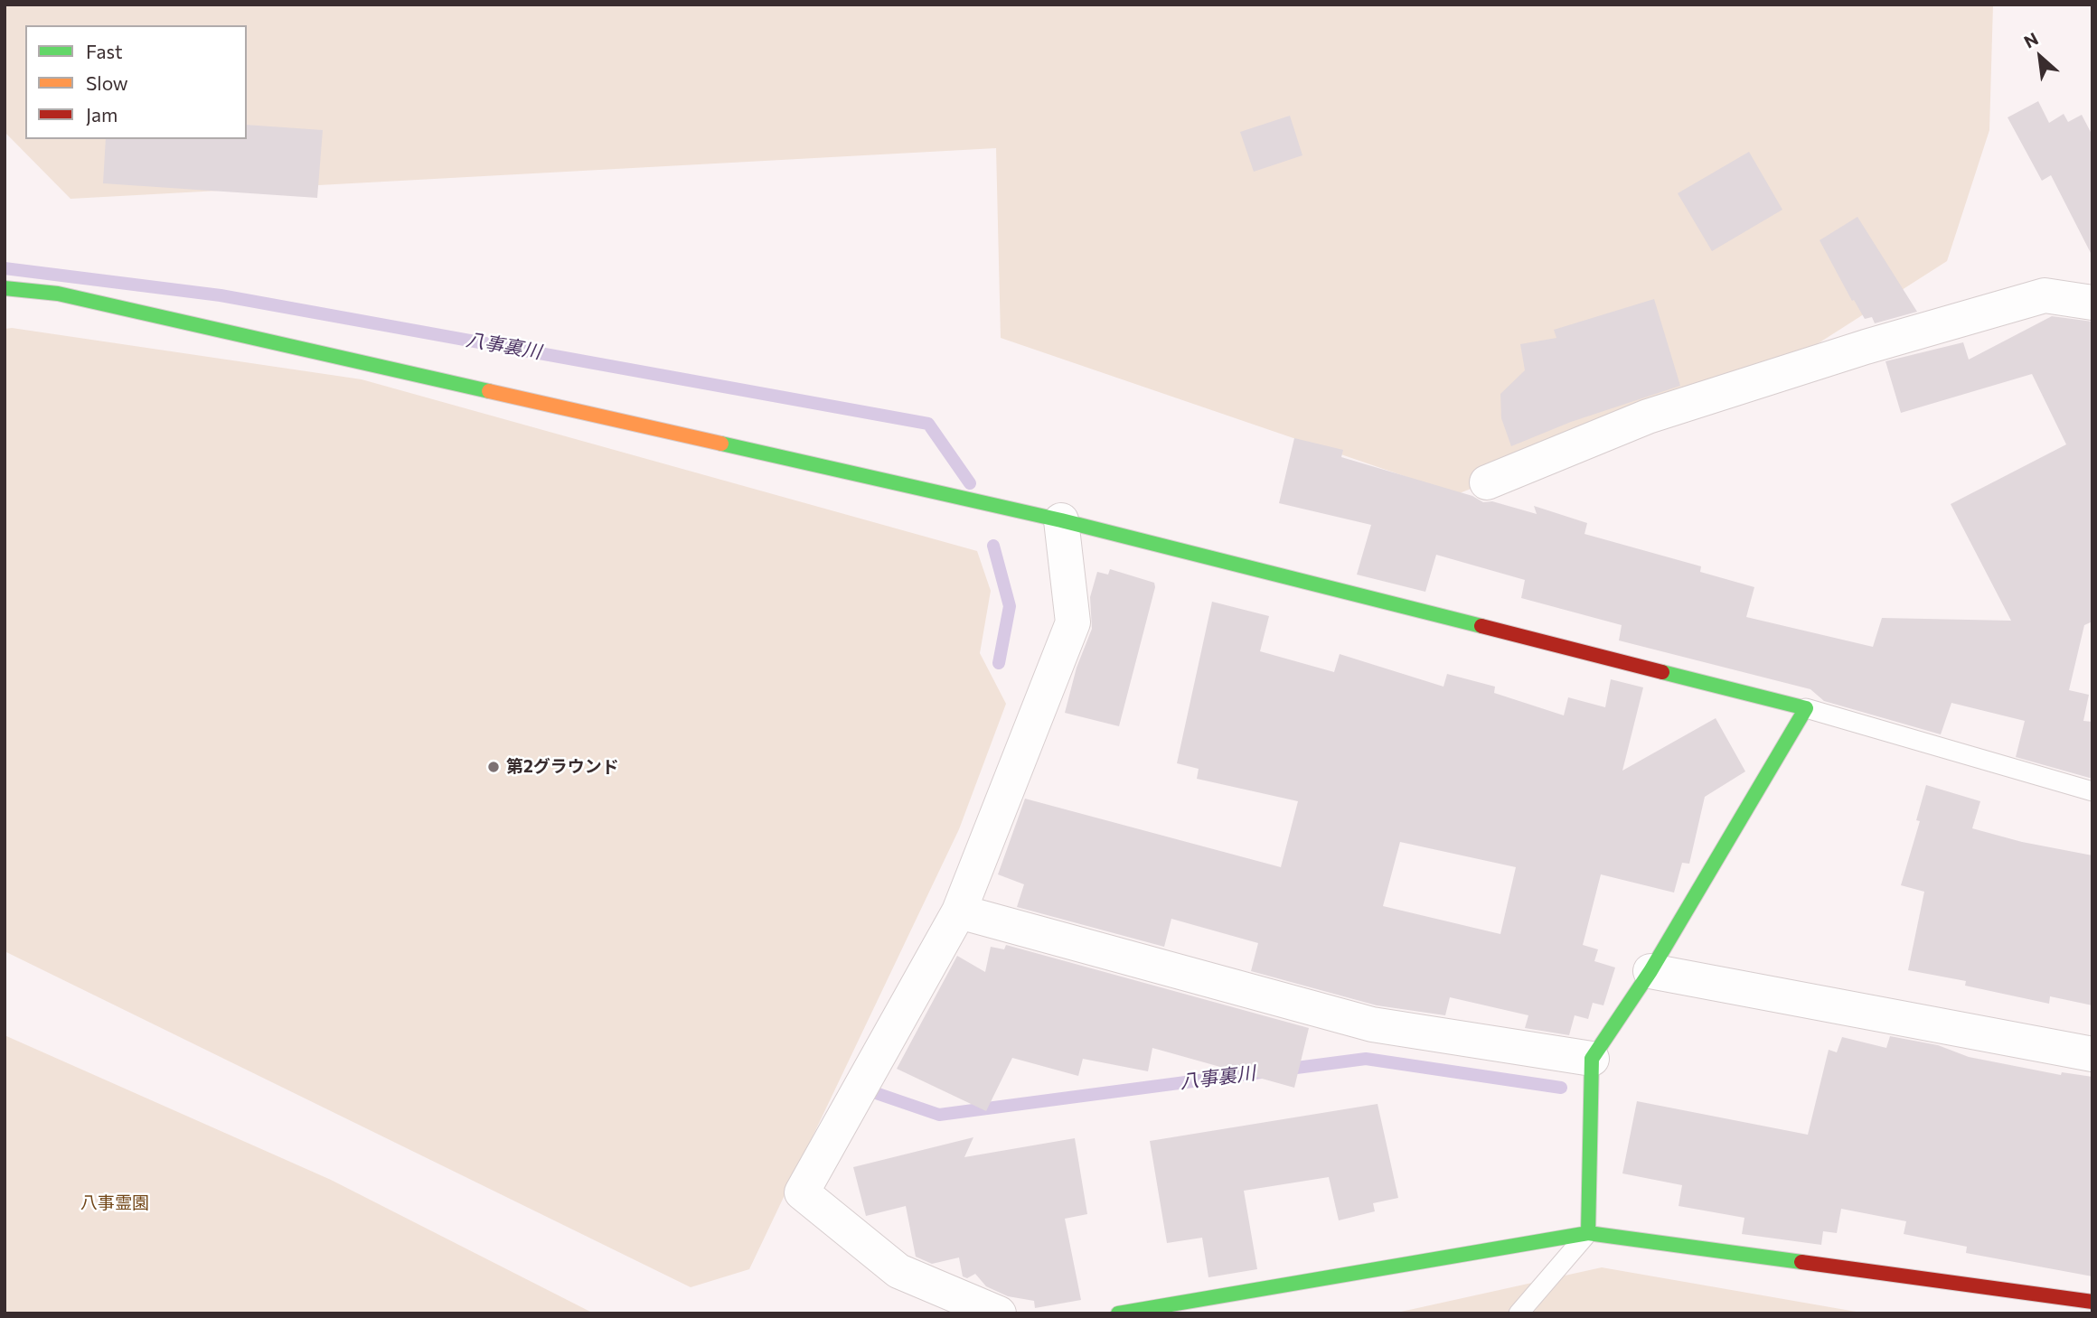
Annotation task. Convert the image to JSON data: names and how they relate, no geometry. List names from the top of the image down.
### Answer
{
  "water": ["八事裏川"],
  "parks": ["八事霊園"],
  "places": ["第2グラウンド"],
  "legend": ["Fast", "Slow", "Jam"],
  "north": "top left"
}
